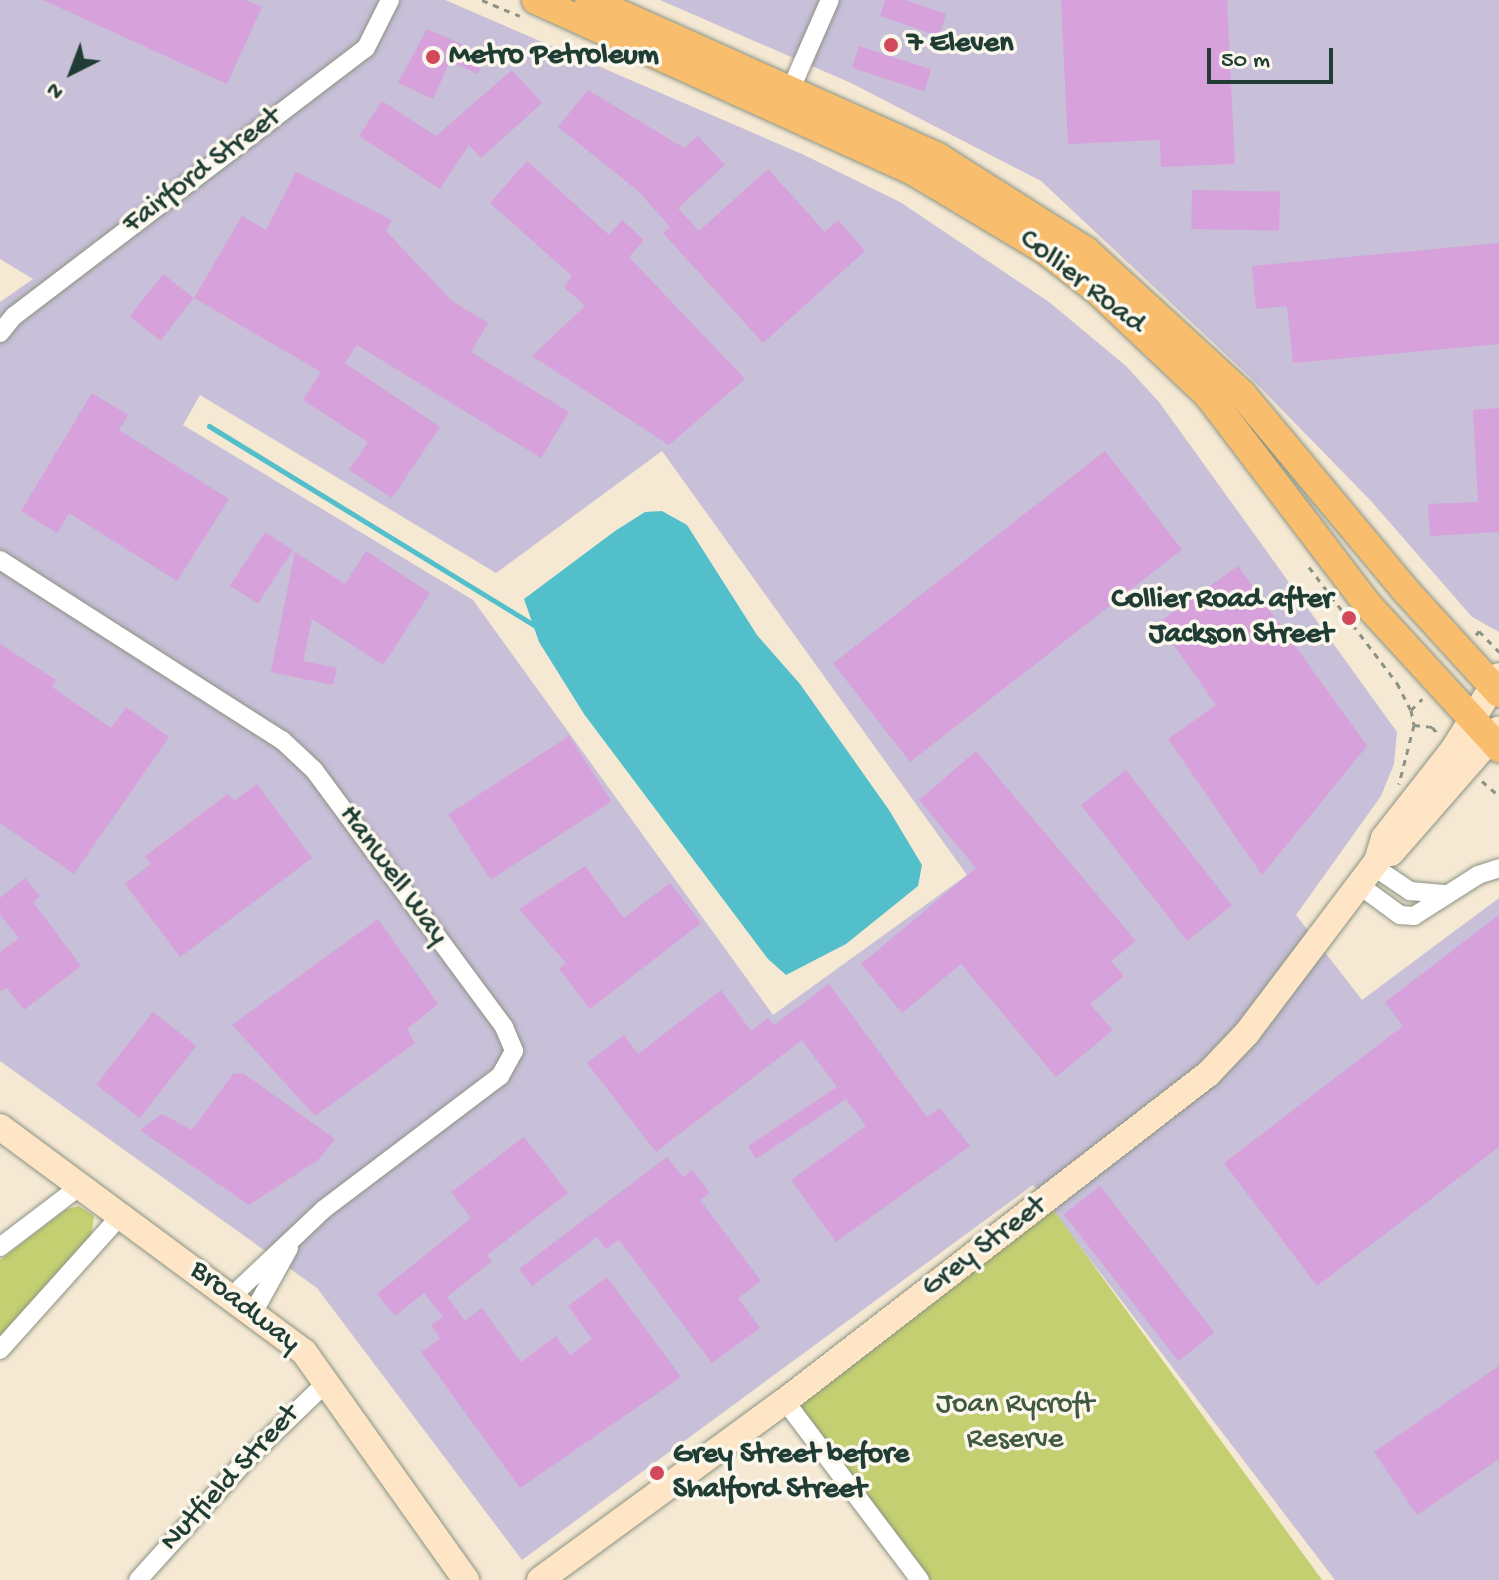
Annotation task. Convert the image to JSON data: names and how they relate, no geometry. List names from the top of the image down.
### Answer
{
  "streets": {
    "main road": ["Collier Road"],
    "street": [
      "Fairford Street",
      "Hanwell Way",
      "Grey Street",
      "Broadway",
      "Nutfield Street"
    ]
  },
  "crossings": [
    ["Collier Road", "Grey Street"],
    ["Hanwell Way", "Broadway"],
    ["Broadway", "Nutfield Street"]
  ],
  "parks": ["Joan Rycroft Reserve"],
  "places": [
    "7 Eleven",
    "Metro Petroleum",
    "Collier Road after Jackson Street",
    "Grey Street before Shalford Street"
  ],
  "scale_bar": "50 m",
  "north": "bottom left"
}
